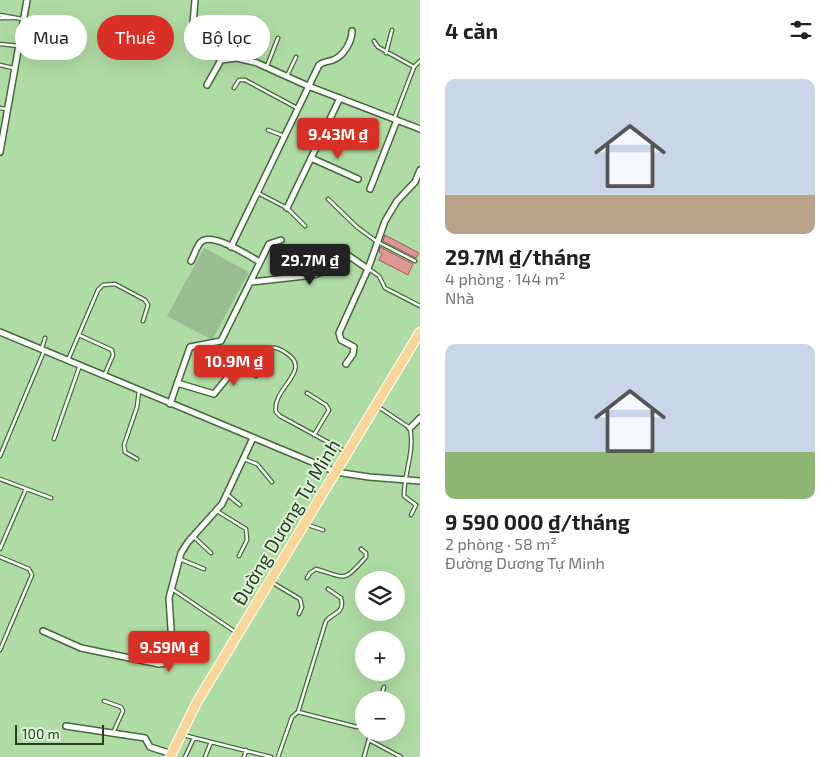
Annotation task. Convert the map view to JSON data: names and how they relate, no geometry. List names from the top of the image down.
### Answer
{
  "streets": {
    "highway": ["Đường Dương Tự Minh"]
  },
  "scale_bar": "100 m",
  "page": {
    "heading": "4 căn",
    "chip": ["Mua", "Thuê", "Bộ lọc"],
    "list": [
      {
        "name": "29.7M ₫/tháng",
        "note": "4 phòng · 144 m² · Nhà"
      },
      {
        "name": "9 590 000 ₫/tháng",
        "note": "2 phòng · 58 m² · Đường Dương Tự Minh"
      }
    ],
    "price": [
      "9.43M ₫",
      "29.7M ₫",
      "10.9M ₫",
      "9.59M ₫"
    ],
    "map_buttons": ["+", "−"],
    "scale": "100 m"
  }
}
